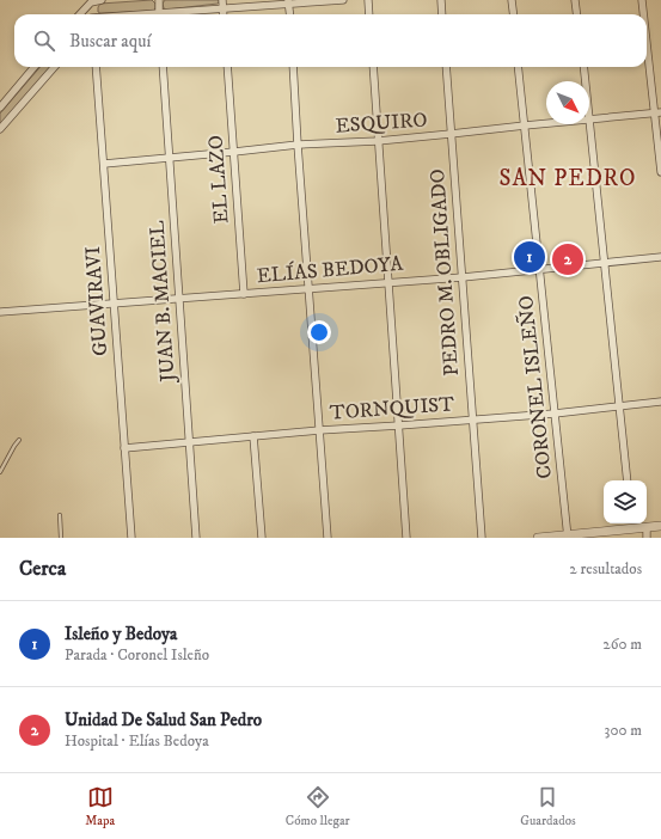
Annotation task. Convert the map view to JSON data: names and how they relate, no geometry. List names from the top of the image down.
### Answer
{
  "streets": {
    "street": [
      "ESQUIRO",
      "EL LAZO",
      "ELÍAS BEDOYA",
      "PEDRO M. OBLIGADO",
      "GUAVIRAVI",
      "JUAN B. MACIEL",
      "CORONEL ISLEÑO",
      "TORNQUIST"
    ]
  },
  "crossings": [
    ["ESQUIRO", "EL LAZO"],
    ["ESQUIRO", "PEDRO M. OBLIGADO"],
    ["ESQUIRO", "GUAVIRAVI"],
    ["ESQUIRO", "JUAN B. MACIEL"],
    ["ESQUIRO", "CORONEL ISLEÑO"],
    ["EL LAZO", "ELÍAS BEDOYA"],
    ["ELÍAS BEDOYA", "PEDRO M. OBLIGADO"],
    ["ELÍAS BEDOYA", "GUAVIRAVI"],
    ["ELÍAS BEDOYA", "JUAN B. MACIEL"],
    ["ELÍAS BEDOYA", "CORONEL ISLEÑO"],
    ["PEDRO M. OBLIGADO", "TORNQUIST"],
    ["GUAVIRAVI", "TORNQUIST"],
    ["JUAN B. MACIEL", "TORNQUIST"],
    ["CORONEL ISLEÑO", "TORNQUIST"]
  ],
  "districts": ["SAN PEDRO"],
  "north": "bottom right",
  "page": {
    "search": "Buscar aquí",
    "pins": ["1", "2"],
    "heading": ["Cerca", "2 resultados"],
    "list": [
      {
        "mark": "1",
        "name": "Isleño y Bedoya",
        "note": "Parada · Coronel Isleño",
        "value": "260 m"
      },
      {
        "mark": "2",
        "name": "Unidad De Salud San Pedro",
        "note": "Hospital · Elías Bedoya",
        "value": "300 m"
      }
    ],
    "nav": ["Mapa", "Cómo llegar", "Guardados"]
  }
}
